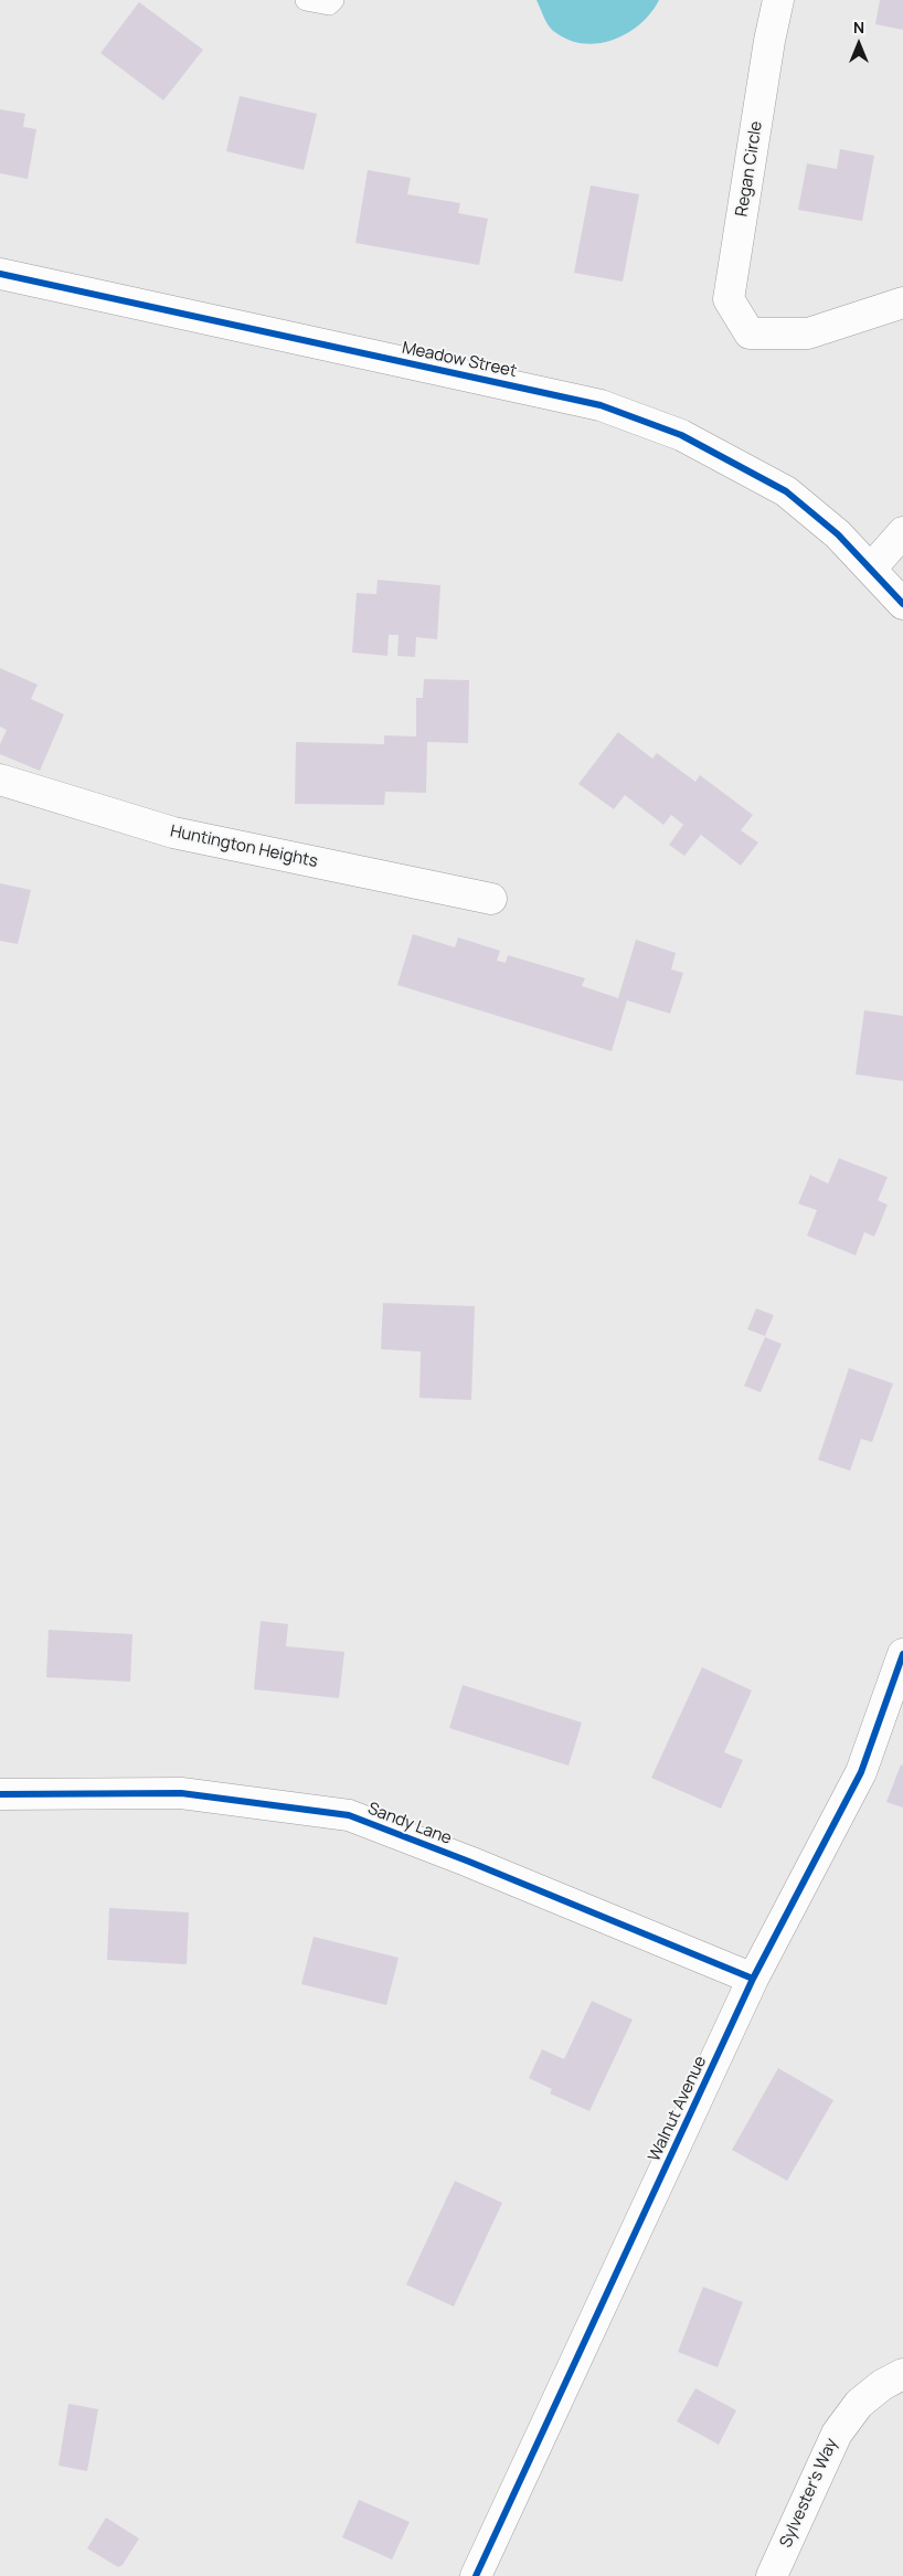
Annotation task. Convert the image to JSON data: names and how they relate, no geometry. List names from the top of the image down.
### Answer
{
  "streets": {
    "street": [
      "Regan Circle",
      "Meadow Street",
      "Huntington Heights",
      "Sandy Lane",
      "Walnut Avenue",
      "Sylvester's Way"
    ]
  },
  "crossings": [
    ["Sandy Lane", "Walnut Avenue"]
  ],
  "north": "top"
}
